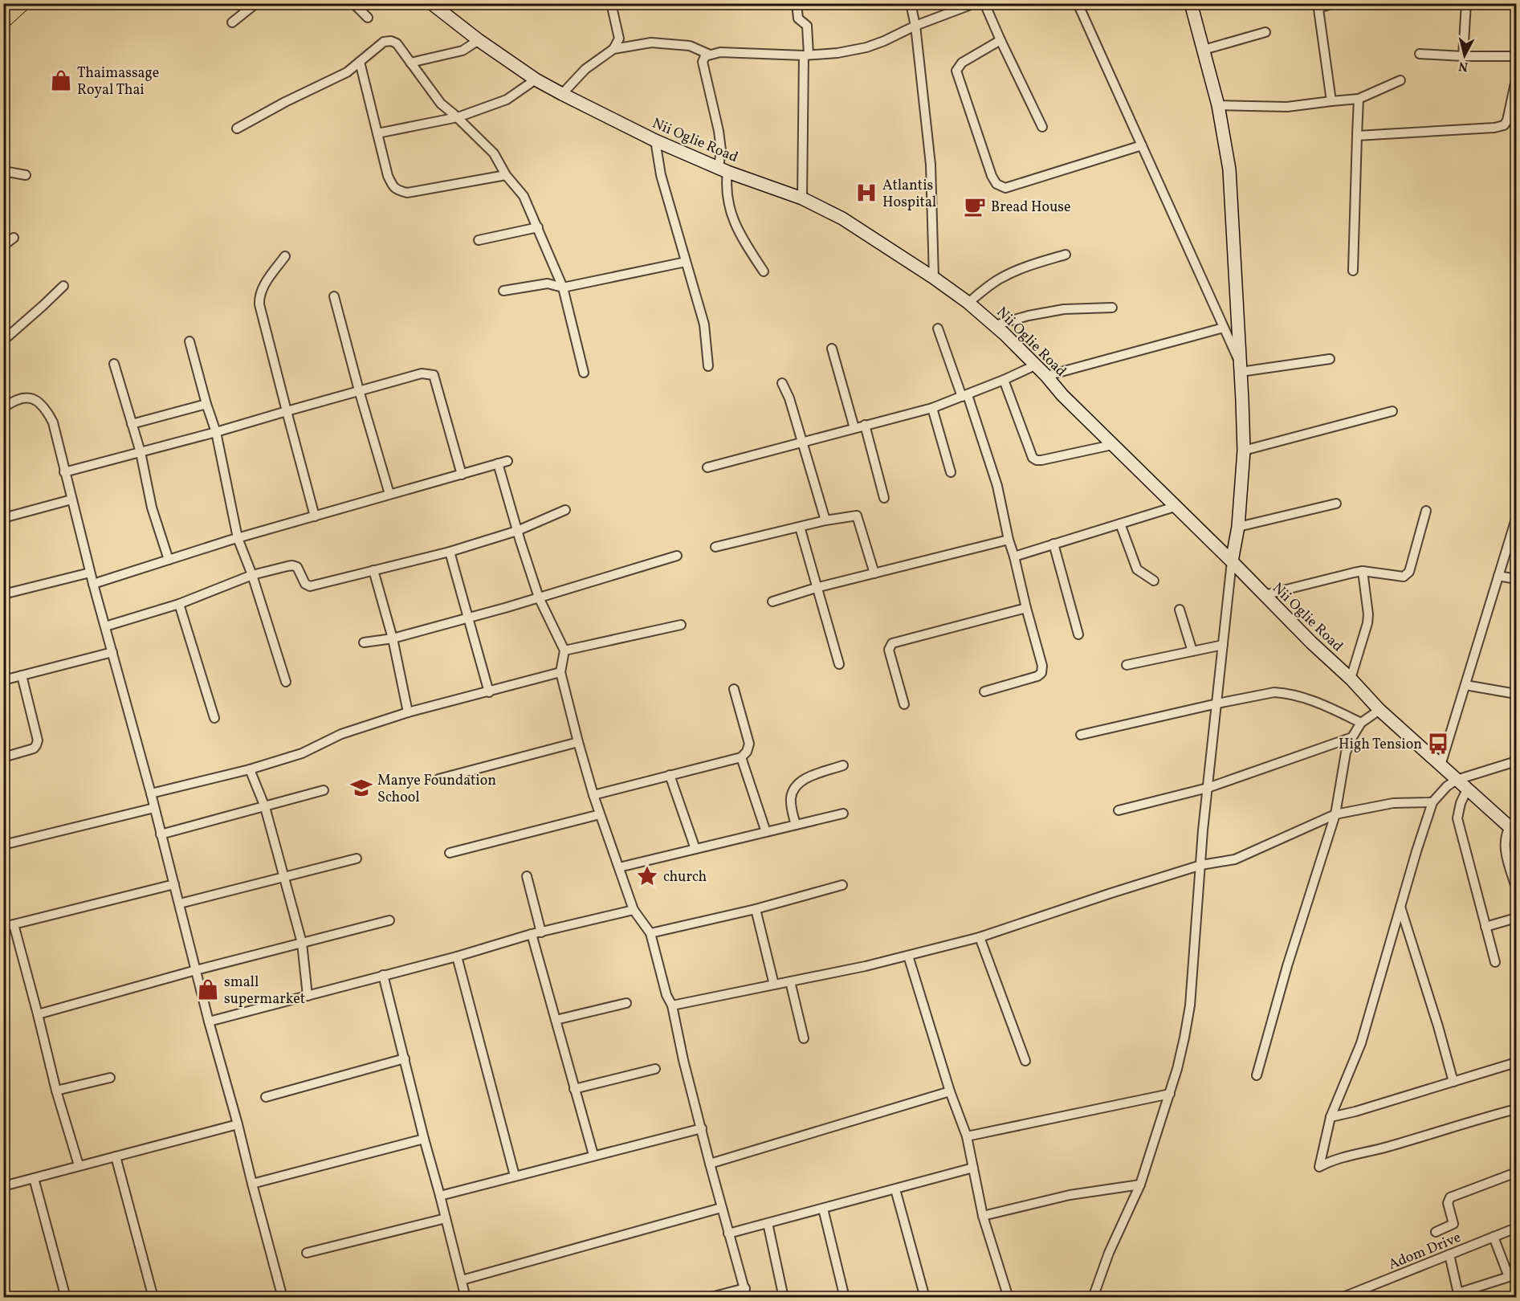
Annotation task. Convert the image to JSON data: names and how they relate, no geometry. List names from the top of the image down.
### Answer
{
  "streets": {
    "street": ["Nii Oglie Road", "Adom Drive"]
  },
  "places": {
    "shop": ["Thaimassage Royal Thai", "small supermarket"],
    "hospital": ["Atlantis Hospital"],
    "cafe": ["Bread House"],
    "bus stop": ["High Tension"],
    "school or university": ["Manye Foundation School"],
    "place": ["church"]
  },
  "north": "bottom"
}
